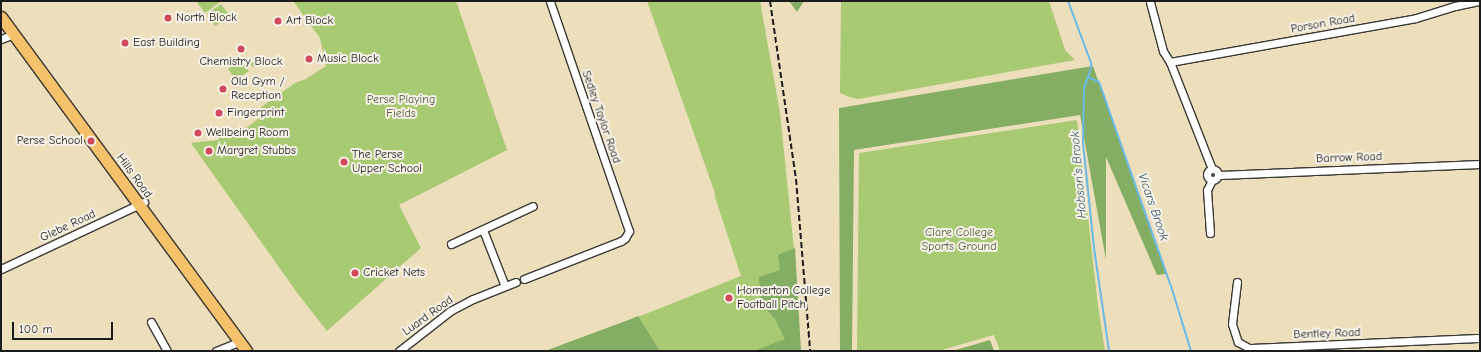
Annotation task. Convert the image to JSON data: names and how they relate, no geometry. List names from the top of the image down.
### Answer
{
  "streets": {
    "main road": ["Hills Road"],
    "street": [
      "Porson Road",
      "Sedley Taylor Road",
      "Barrow Road",
      "Glebe Road",
      "Luard Road",
      "Bentley Road"
    ]
  },
  "crossings": [
    ["Hills Road", "Glebe Road"]
  ],
  "water": ["Hobson's Brook", "Vicars Brook"],
  "parks": ["Perse Playing Fields", "Clare College Sports Ground"],
  "places": [
    "North Block",
    "Art Block",
    "East Building",
    "Chemistry Block",
    "Music Block",
    "Old Gym / Reception",
    "Fingerprint",
    "Wellbeing Room",
    "Perse School",
    "Margret Stubbs",
    "The Perse Upper School",
    "Cricket Nets",
    "Homerton College Football Pitch"
  ],
  "scale_bar": "100 m"
}
